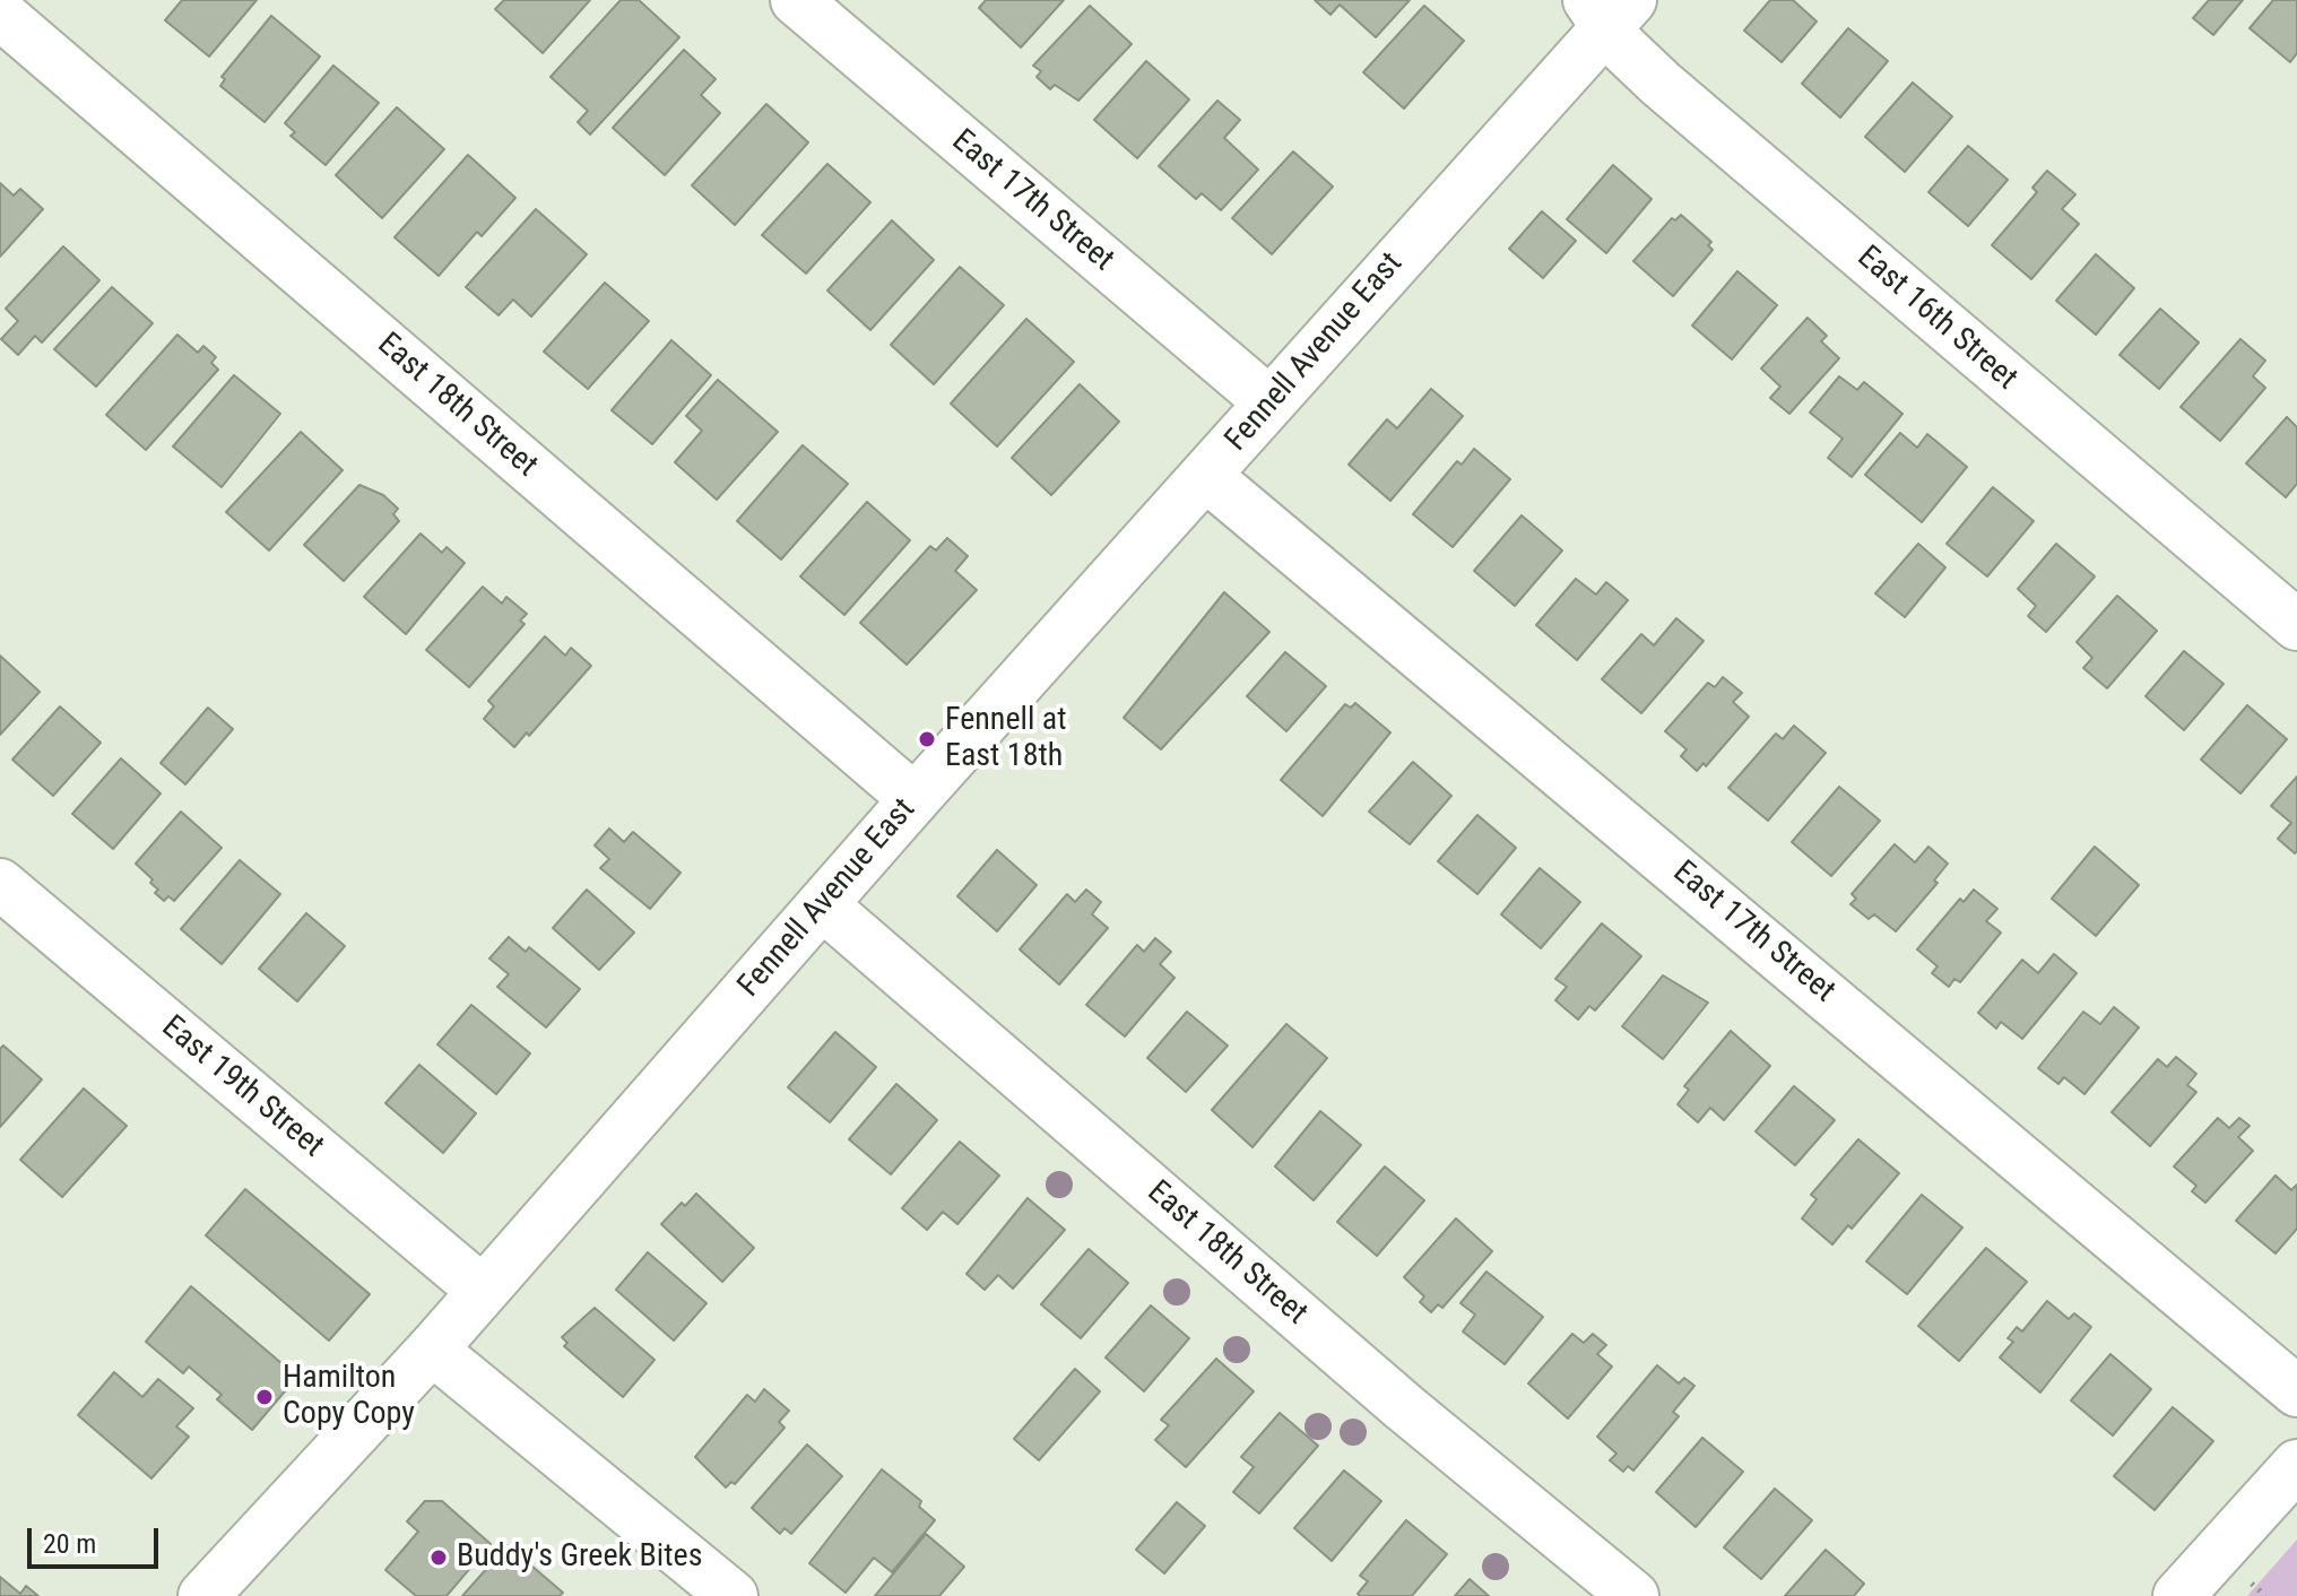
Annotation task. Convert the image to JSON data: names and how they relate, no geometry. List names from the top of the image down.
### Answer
{
  "streets": {
    "street": [
      "East 17th Street",
      "East 16th Street",
      "Fennell Avenue East",
      "East 18th Street",
      "East 19th Street"
    ]
  },
  "crossings": [
    ["East 17th Street", "Fennell Avenue East"],
    ["East 16th Street", "Fennell Avenue East"],
    ["Fennell Avenue East", "East 18th Street"],
    ["Fennell Avenue East", "East 19th Street"]
  ],
  "places": ["Fennell at East 18th", "Hamilton Copy Copy", "Buddy's Greek Bites"],
  "scale_bar": "20 m"
}
